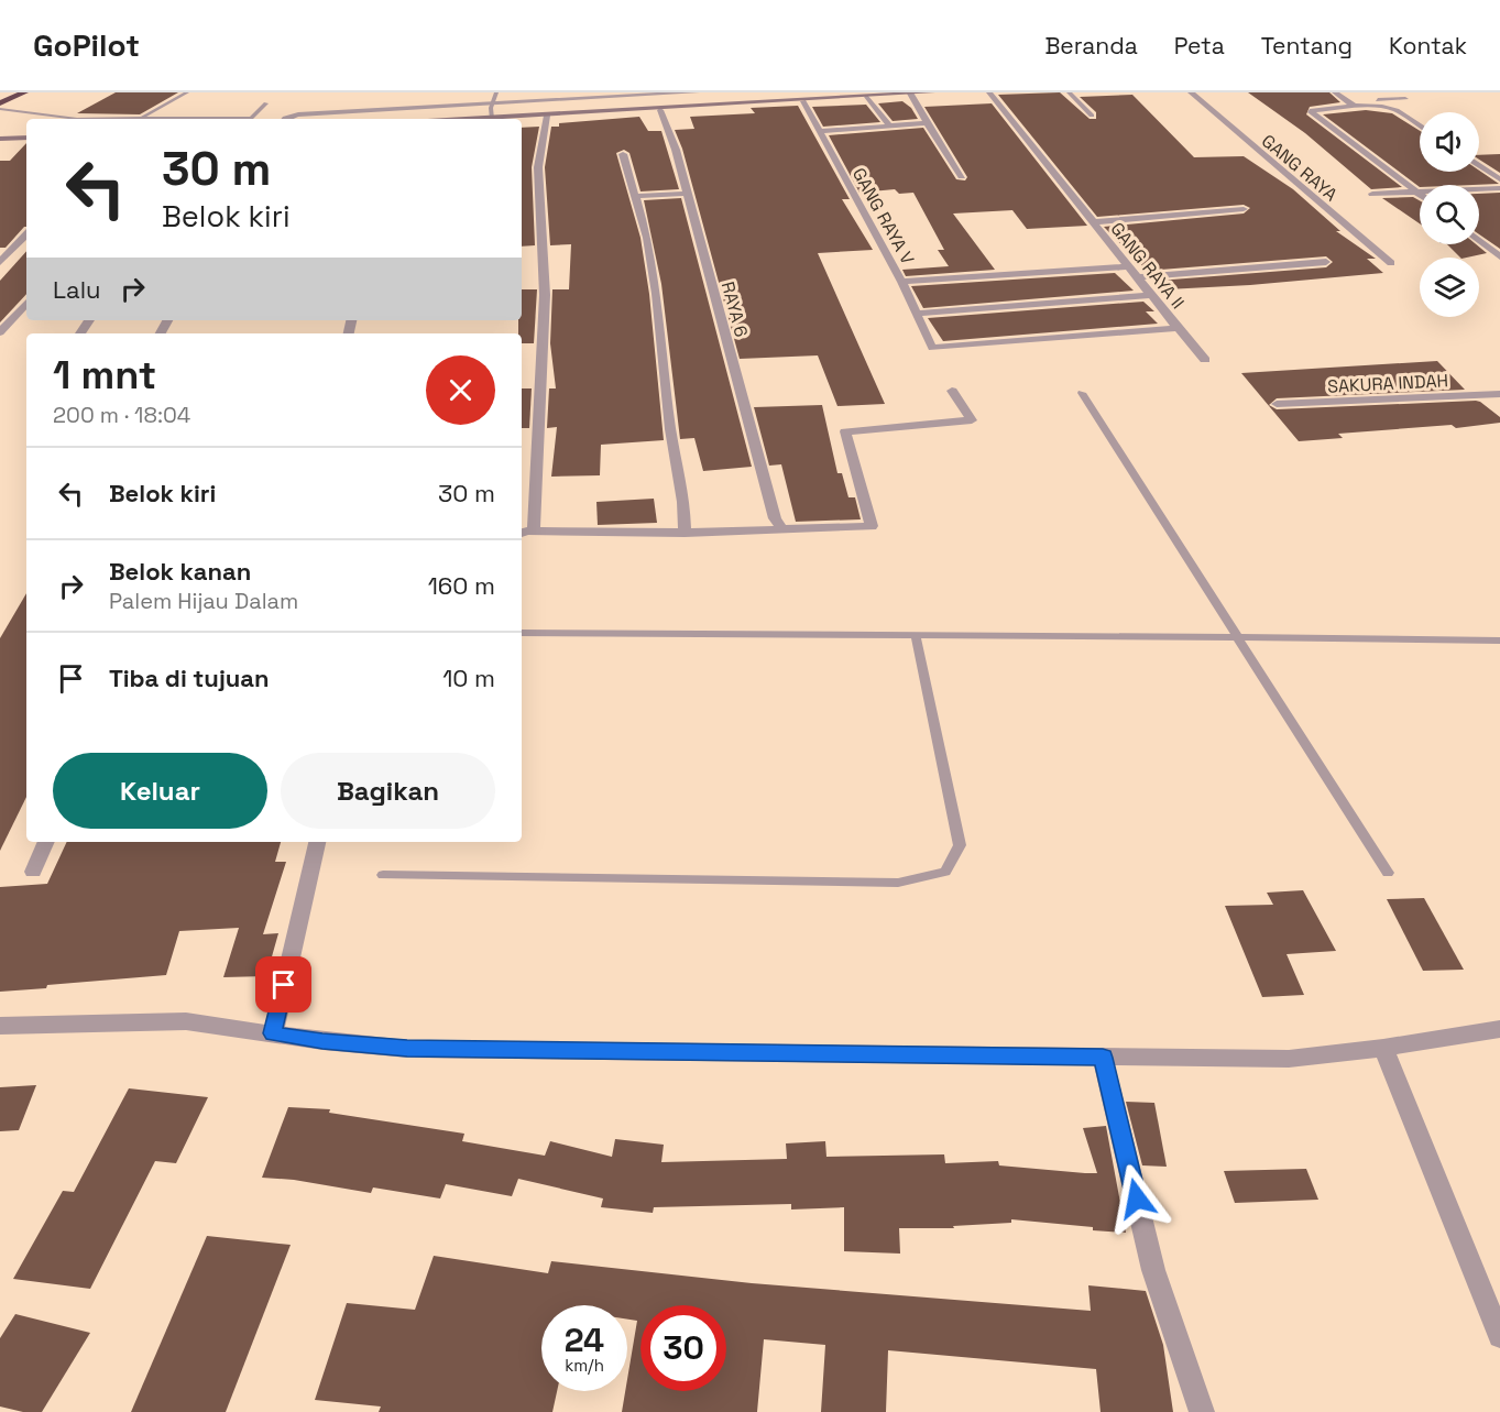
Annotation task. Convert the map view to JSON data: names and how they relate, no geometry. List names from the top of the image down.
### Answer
{
  "streets": {
    "street": [
      "GANG RAYA",
      "GANG RAYA V",
      "GANG RAYA II",
      "RAYA 6",
      "SAKURA INDAH"
    ]
  },
  "crossings": [
    ["GANG RAYA V", "GANG RAYA II"]
  ],
  "page": {
    "header": "GoPilot",
    "nav": [
      "Beranda",
      "Peta",
      "Tentang",
      "Kontak"
    ],
    "turn": ["30 m", "Belok kiri"],
    "then": "Lalu",
    "heading": ["1 mnt", "200 m · 18:04"],
    "list": [
      {
        "name": "Belok kiri",
        "value": "30 m"
      },
      {
        "name": "Belok kanan",
        "note": "Palem Hijau Dalam",
        "value": "160 m"
      },
      {
        "name": "Tiba di tujuan",
        "value": "10 m"
      }
    ],
    "buttons": ["Keluar", "Bagikan"],
    "speed": "24 km/h",
    "limit": "30"
  }
}
